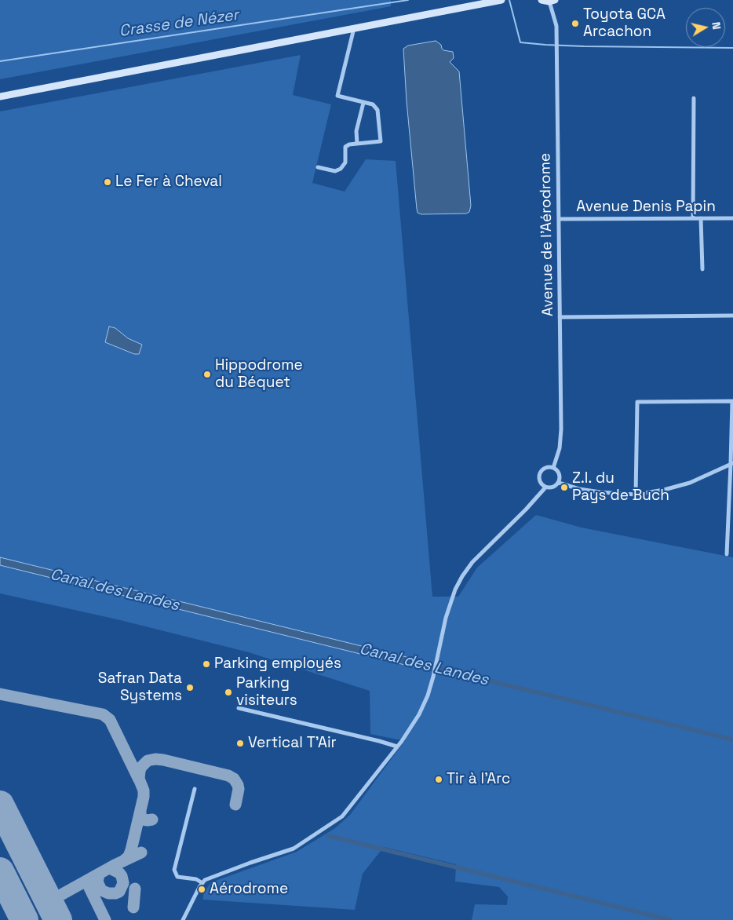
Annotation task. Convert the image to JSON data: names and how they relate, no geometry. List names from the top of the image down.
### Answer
{
  "streets": {
    "street": ["Avenue Denis Papin", "Avenue de l'Aérodrome"]
  },
  "crossings": [
    ["Avenue Denis Papin", "Avenue de l'Aérodrome"]
  ],
  "water": ["Crasse de Nézer", "Canal des Landes"],
  "places": [
    "Toyota GCA Arcachon",
    "Le Fer à Cheval",
    "Hippodrome du Béquet",
    "Z.I. du Pays de Buch",
    "Parking employés",
    "Safran Data Systems",
    "Parking visiteurs",
    "Vertical T'Air",
    "Tir à l'Arc",
    "Aérodrome"
  ],
  "north": "right"
}
